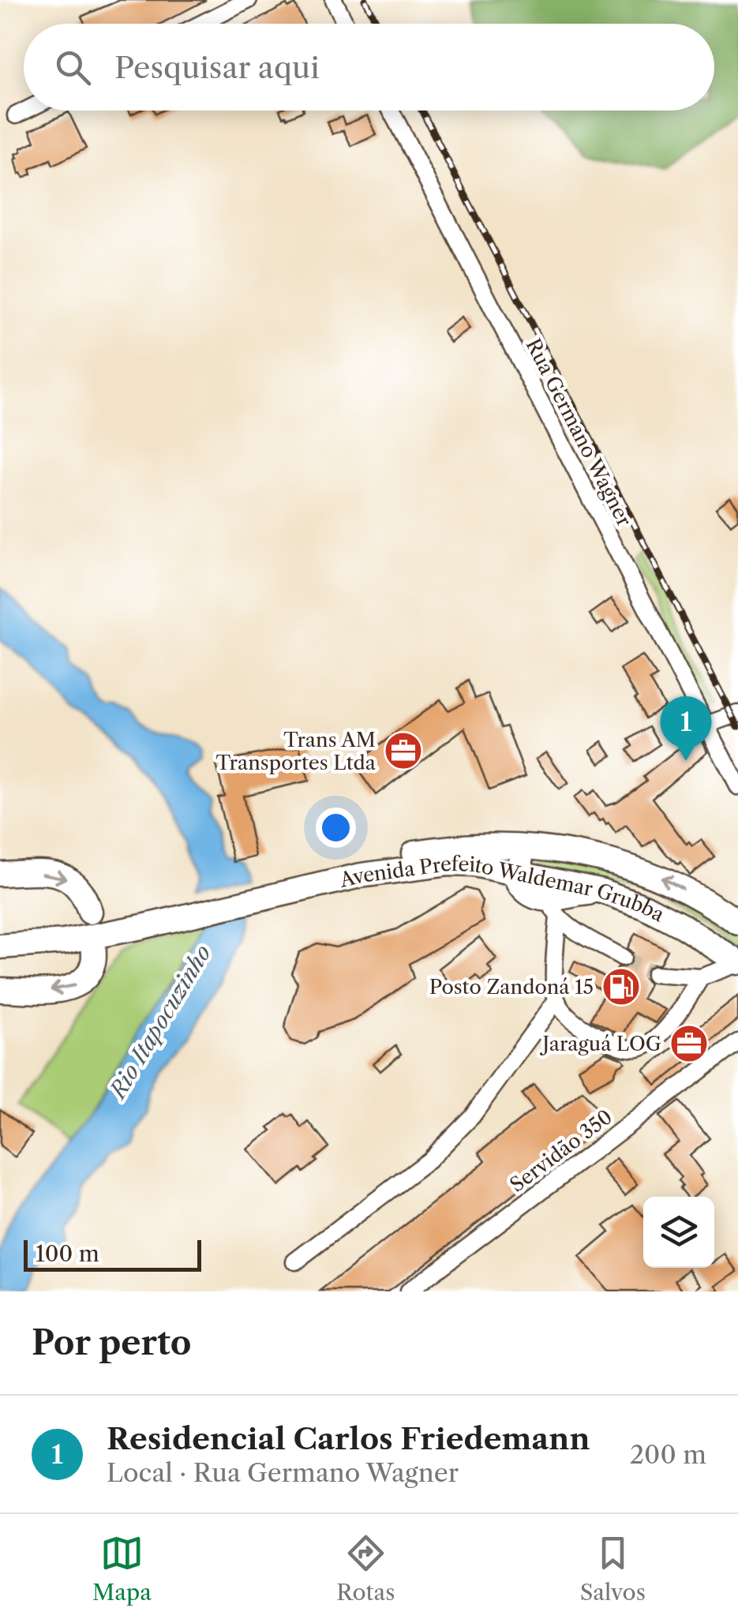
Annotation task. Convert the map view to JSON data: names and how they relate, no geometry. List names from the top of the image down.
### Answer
{
  "streets": {
    "highway": ["Avenida Prefeito Waldemar Grubba"],
    "street": ["Rua Germano Wagner", "Servidão 350"]
  },
  "water": ["Rio Itapocuzinho"],
  "places": {
    "office": ["Trans AM Transportes Ltda", "Jaraguá LOG"],
    "fuel station": ["Posto Zandoná 15"]
  },
  "scale_bar": "100 m",
  "page": {
    "search": "Pesquisar aqui",
    "pins": "1",
    "scale": "100 m",
    "heading": "Por perto",
    "list": [
      {
        "mark": "1",
        "name": "Residencial Carlos Friedemann",
        "note": "Local · Rua Germano Wagner",
        "value": "200 m"
      }
    ],
    "nav": ["Mapa", "Rotas", "Salvos"]
  }
}
